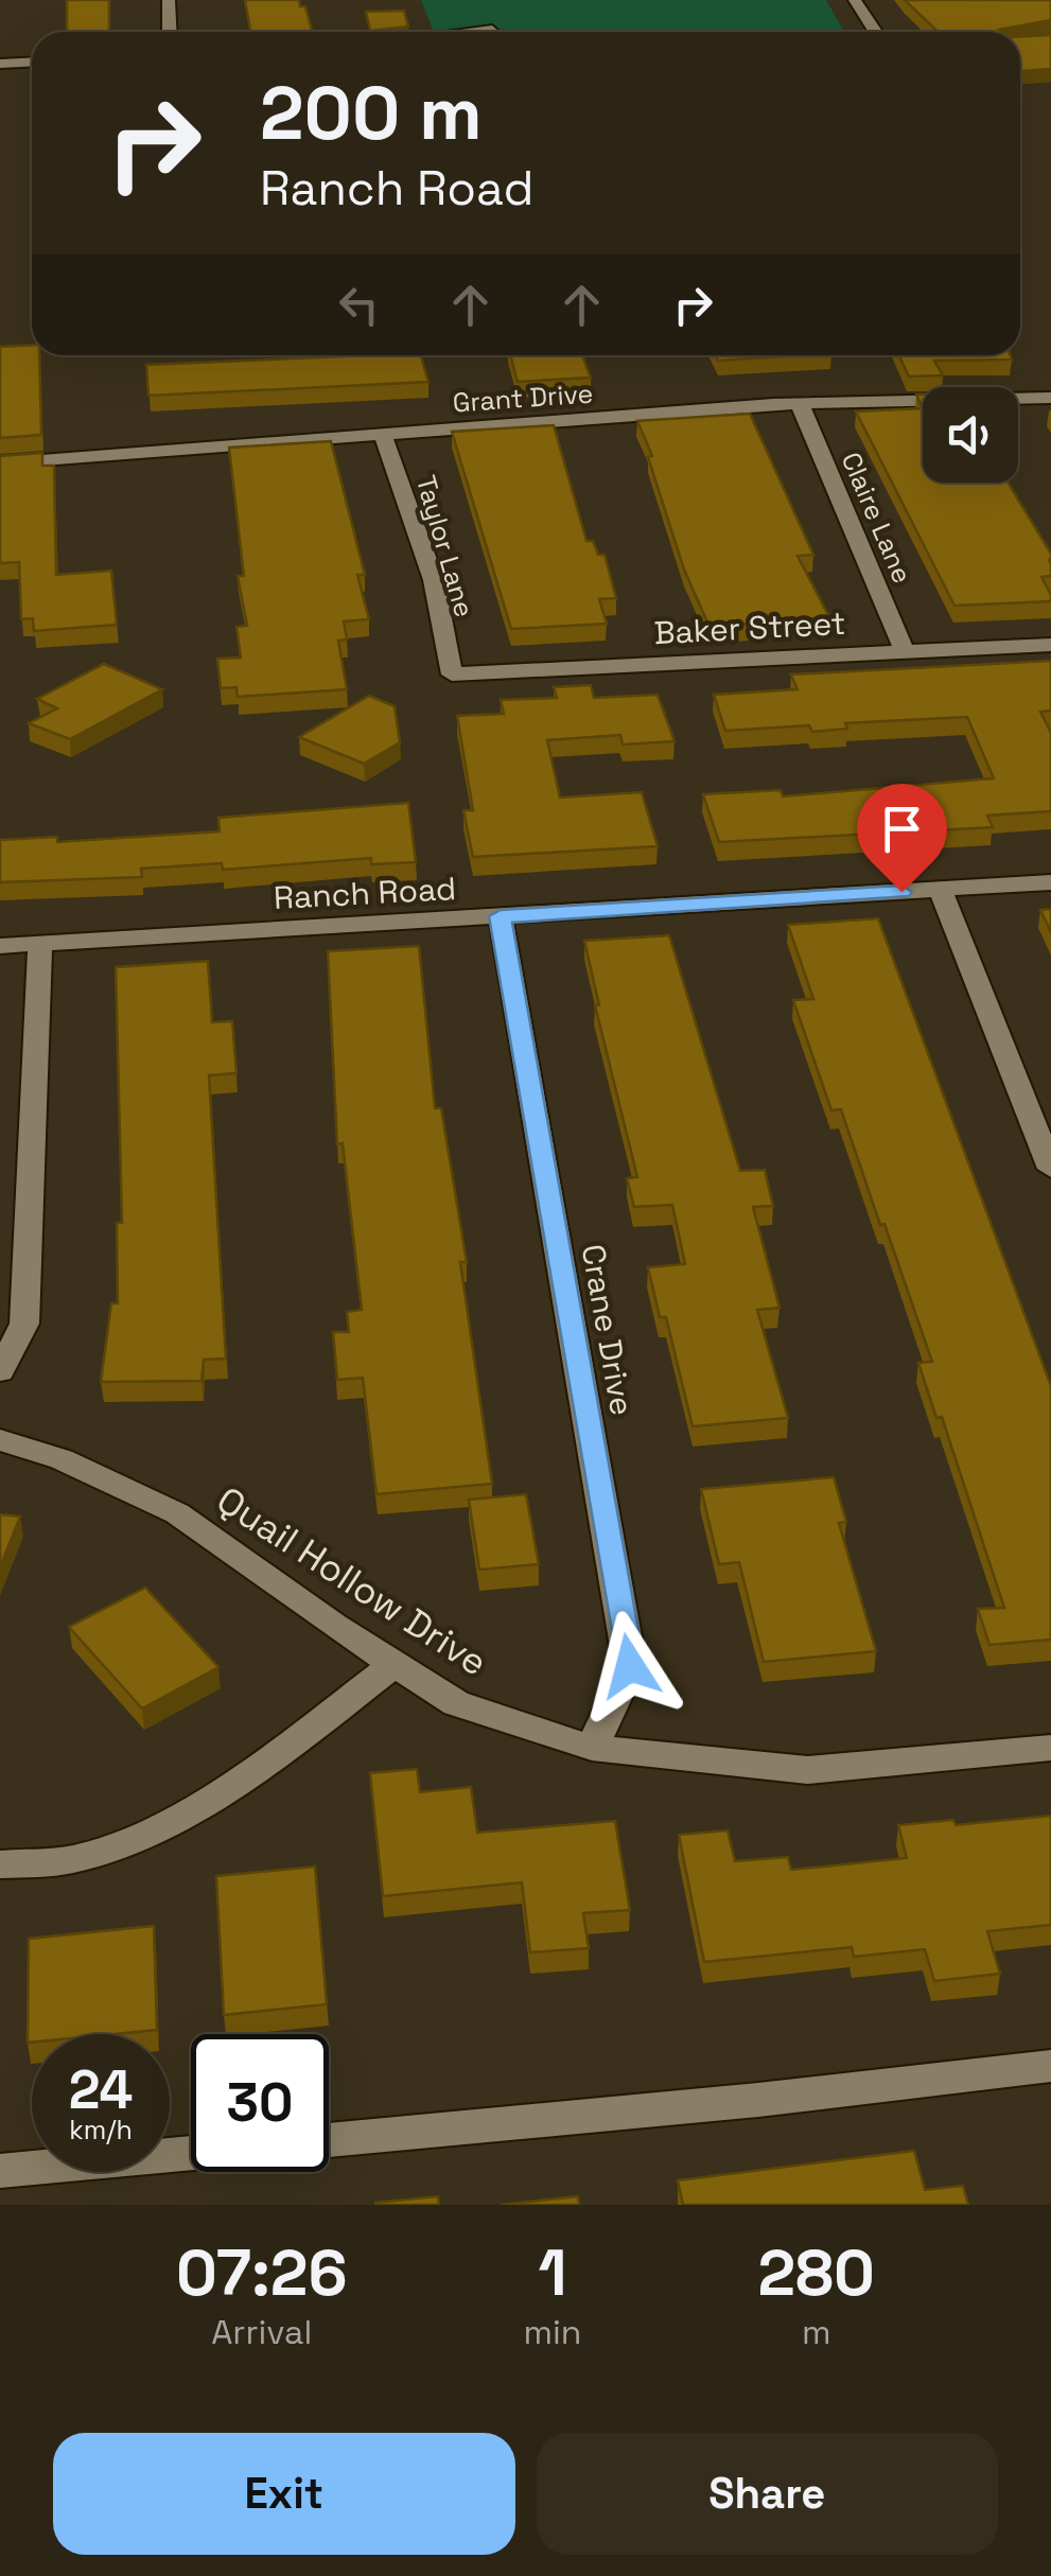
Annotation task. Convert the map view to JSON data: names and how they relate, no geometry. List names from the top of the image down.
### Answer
{
  "streets": {
    "street": [
      "Grant Drive",
      "Claire Lane",
      "Taylor Lane",
      "Baker Street",
      "Ranch Road",
      "Crane Drive",
      "Quail Hollow Drive"
    ]
  },
  "crossings": [
    ["Grant Drive", "Claire Lane"],
    ["Grant Drive", "Taylor Lane"],
    ["Claire Lane", "Baker Street"],
    ["Taylor Lane", "Baker Street"],
    ["Ranch Road", "Crane Drive"],
    ["Crane Drive", "Quail Hollow Drive"]
  ],
  "page": {
    "turn": ["200 m", "Ranch Road"],
    "speed": "24 km/h",
    "limit": "30",
    "eta": [
      "07:26",
      "Arrival",
      "1",
      "min",
      "280",
      "m"
    ],
    "buttons": ["Exit", "Share"]
  }
}
